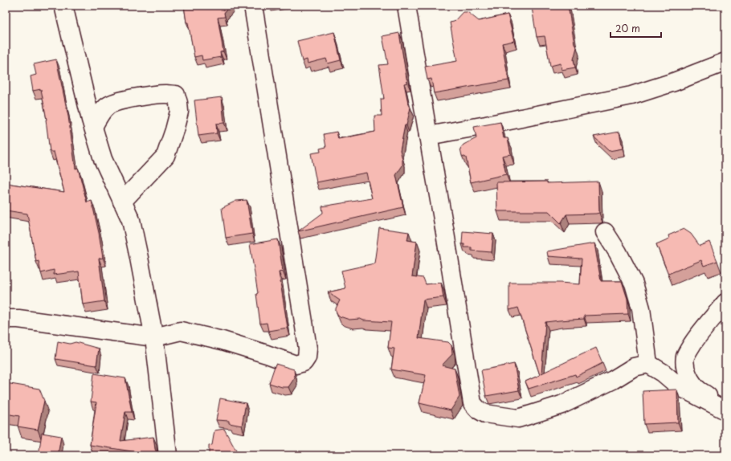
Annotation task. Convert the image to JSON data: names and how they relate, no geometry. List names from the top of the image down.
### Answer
{
  "scale_bar": "20 m"
}
